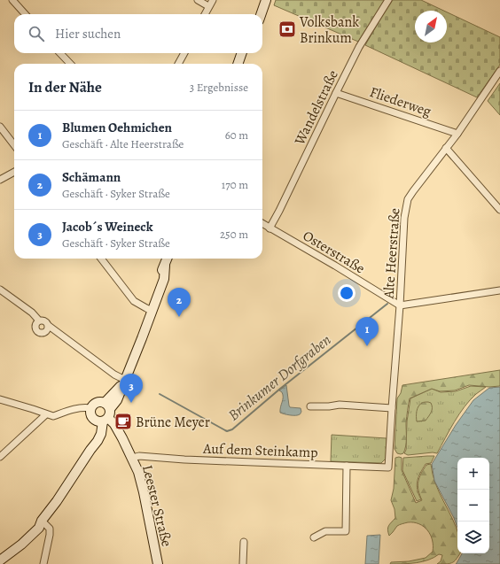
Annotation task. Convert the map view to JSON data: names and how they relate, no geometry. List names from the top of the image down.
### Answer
{
  "streets": {
    "street": [
      "Fliederweg",
      "Wandelstraße",
      "Osterstraße",
      "Alte Heerstraße",
      "Auf dem Steinkamp",
      "Leester Straße"
    ]
  },
  "crossings": [
    ["Fliederweg", "Wandelstraße"],
    ["Fliederweg", "Alte Heerstraße"],
    ["Wandelstraße", "Osterstraße"],
    ["Osterstraße", "Alte Heerstraße"],
    ["Alte Heerstraße", "Auf dem Steinkamp"],
    ["Auf dem Steinkamp", "Leester Straße"]
  ],
  "water": ["Brinkumer Dorfgraben"],
  "places": {
    "bank": ["Volksbank Brinkum"],
    "cafe": ["Brüne Meyer"]
  },
  "north": "top right",
  "page": {
    "search": "Hier suchen",
    "heading": ["In der Nähe", "3 Ergebnisse"],
    "list": [
      {
        "mark": "1",
        "name": "Blumen Oehmichen",
        "note": "Geschäft · Alte Heerstraße",
        "value": "60 m"
      },
      {
        "mark": "2",
        "name": "Schämann",
        "note": "Geschäft · Syker Straße",
        "value": "170 m"
      },
      {
        "mark": "3",
        "name": "Jacob´s Weineck",
        "note": "Geschäft · Syker Straße",
        "value": "250 m"
      }
    ],
    "pins": ["2", "1", "3"],
    "map_buttons": ["+", "−"]
  }
}
